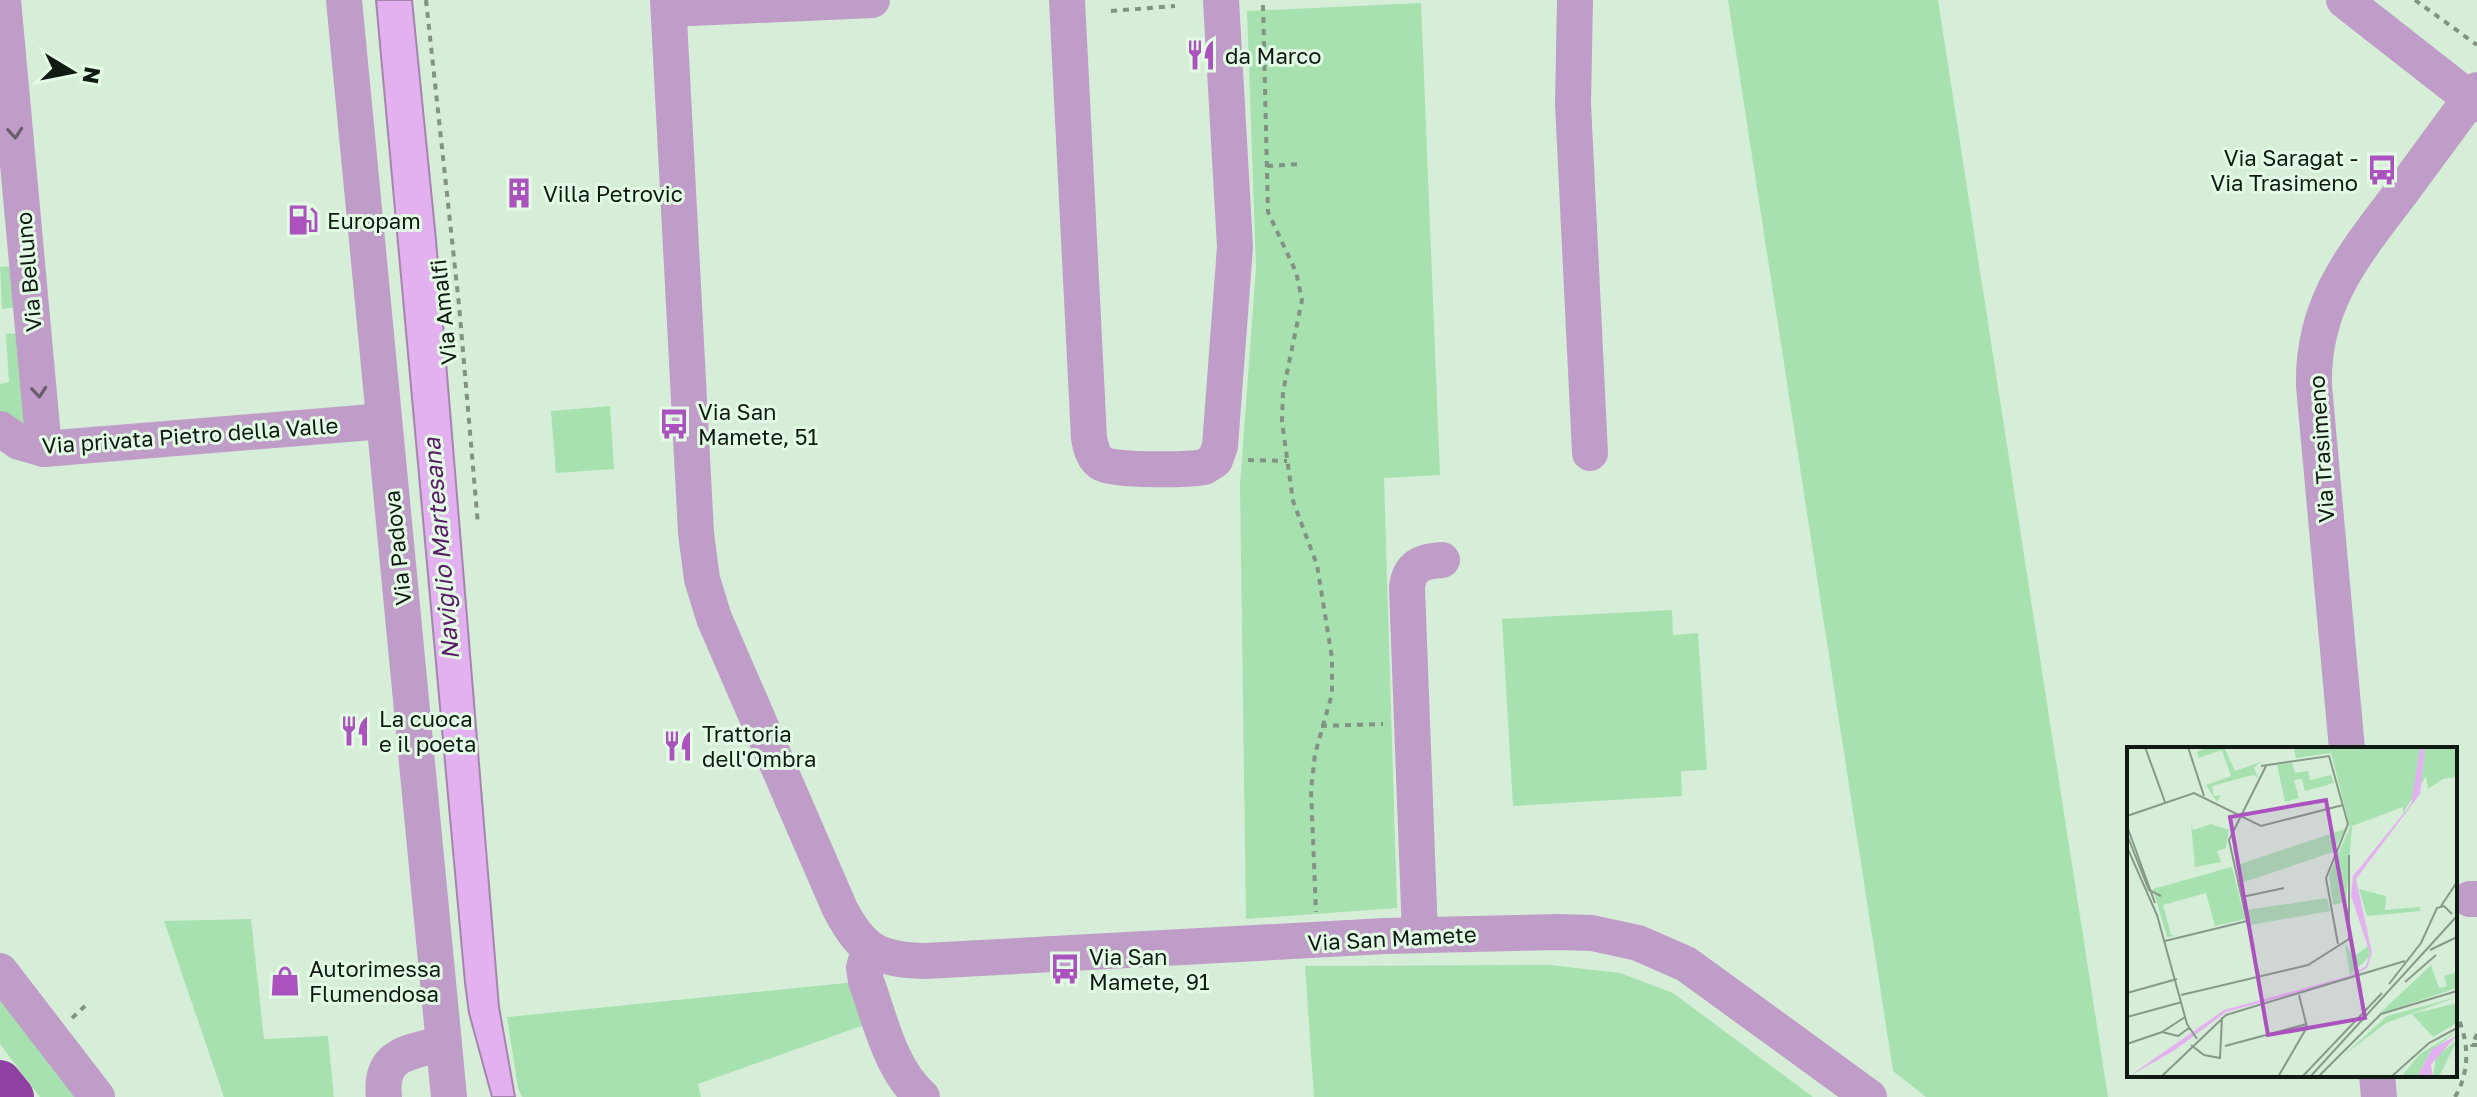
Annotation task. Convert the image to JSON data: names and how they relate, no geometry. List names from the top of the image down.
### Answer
{
  "streets": {
    "street": [
      "Via Belluno",
      "Via privata Pietro della Valle",
      "Via Trasimeno",
      "Via Padova",
      "Via San Mamete"
    ],
    "path": ["Via Amalfi"]
  },
  "crossings": [
    ["Via Belluno", "Via privata Pietro della Valle"],
    ["Via privata Pietro della Valle", "Via Padova"]
  ],
  "one_way": ["Via Belluno"],
  "water": ["Naviglio Martesana"],
  "places": {
    "restaurant": ["da Marco", "La cuoca e il poeta", "Trattoria dell'Ombra"],
    "bus stop": ["Via Saragat - Via Trasimeno", "Via San Mamete, 51", "Via San Mamete, 91"],
    "building": ["Villa Petrovic"],
    "fuel station": ["Europam"],
    "shop": ["Autorimessa Flumendosa"]
  },
  "north": "right"
}
